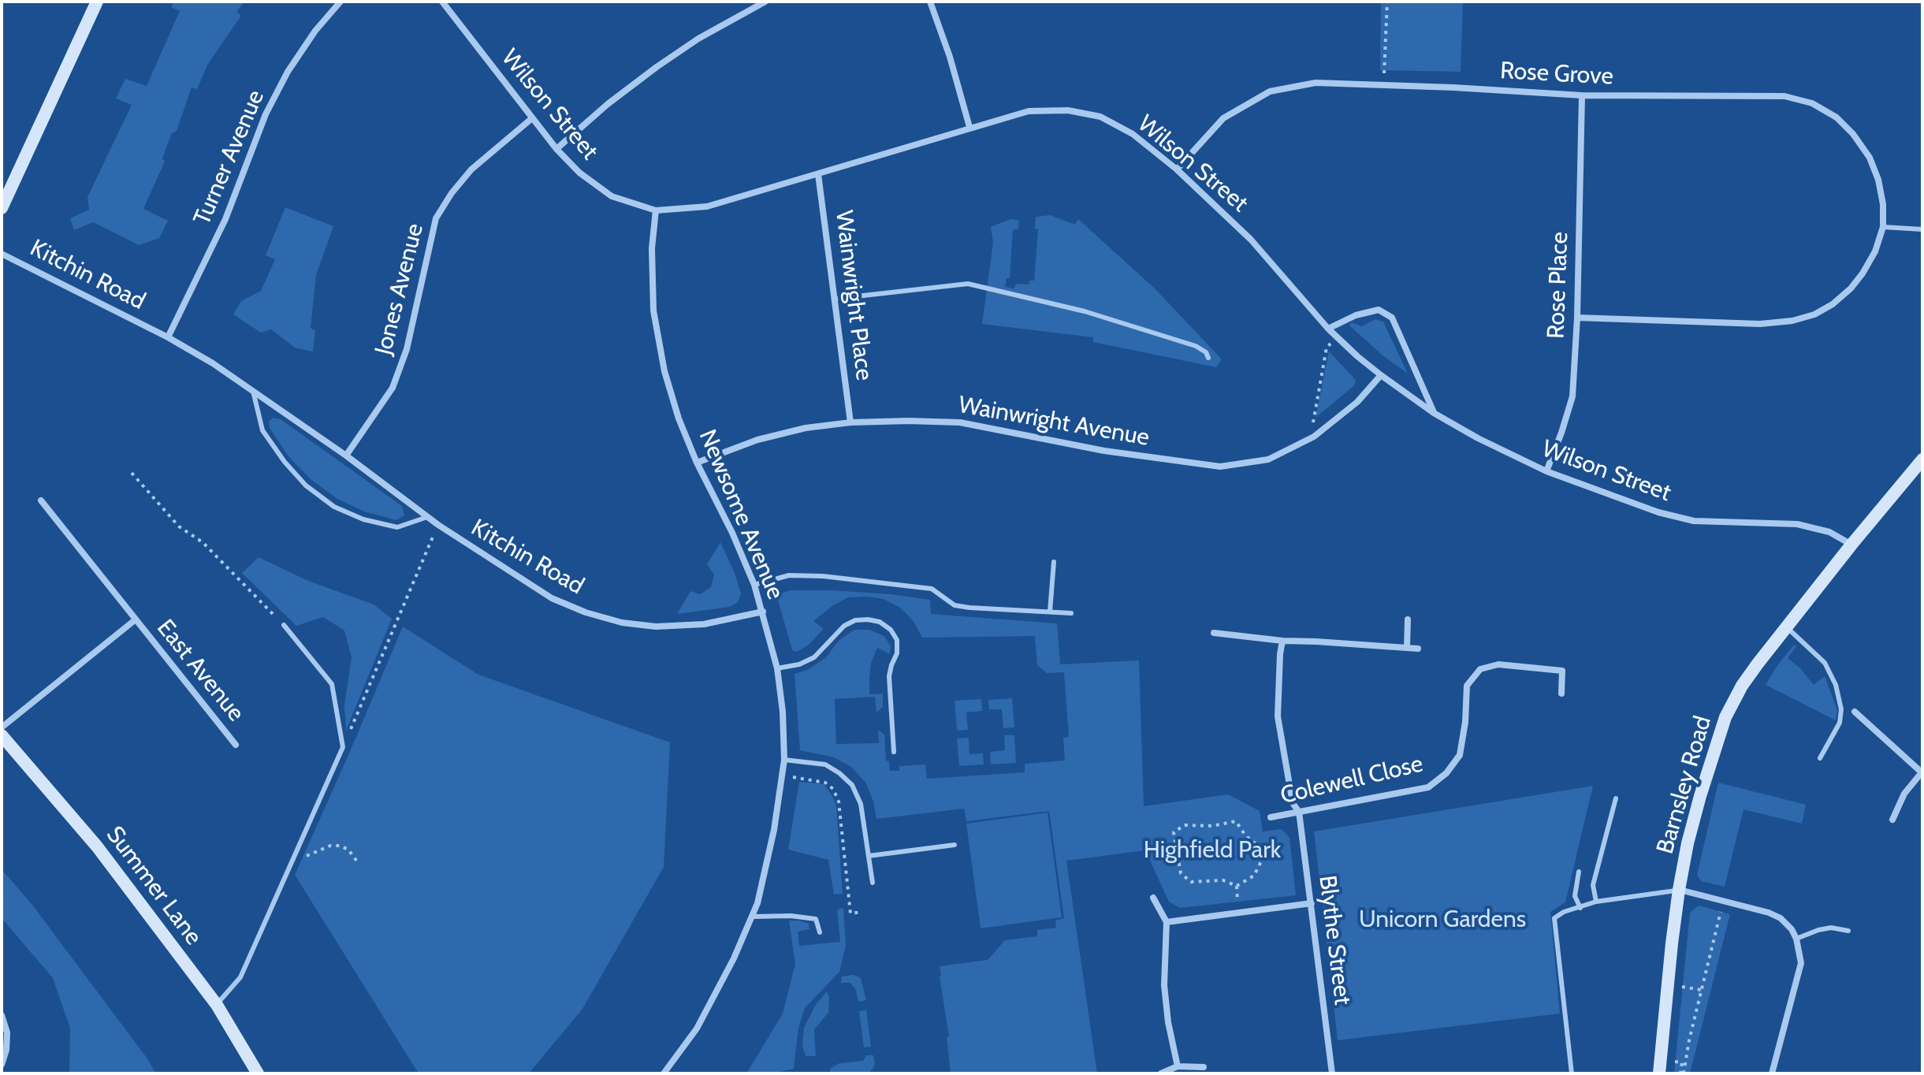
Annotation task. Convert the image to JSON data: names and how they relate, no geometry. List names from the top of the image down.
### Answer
{
  "streets": {
    "street": [
      "Rose Grove",
      "Wilson Street",
      "Turner Avenue",
      "Kitchin Road",
      "Rose Place",
      "Jones Avenue",
      "Wainwright Place",
      "Wainwright Avenue",
      "Newsome Avenue",
      "East Avenue",
      "Colewell Close",
      "Barnsley Road",
      "Summer Lane",
      "Blythe Street"
    ]
  },
  "crossings": [
    ["Rose Grove", "Wilson Street"],
    ["Rose Grove", "Rose Place"],
    ["Wilson Street", "Rose Place"],
    ["Wilson Street", "Jones Avenue"],
    ["Wilson Street", "Wainwright Place"],
    ["Wilson Street", "Wainwright Avenue"],
    ["Wilson Street", "Newsome Avenue"],
    ["Wilson Street", "Barnsley Road"],
    ["Turner Avenue", "Kitchin Road"],
    ["Kitchin Road", "Jones Avenue"],
    ["Kitchin Road", "Newsome Avenue"],
    ["Wainwright Place", "Wainwright Avenue"],
    ["Wainwright Avenue", "Newsome Avenue"],
    ["Colewell Close", "Blythe Street"]
  ],
  "parks": ["Highfield Park", "Unicorn Gardens"]
}
